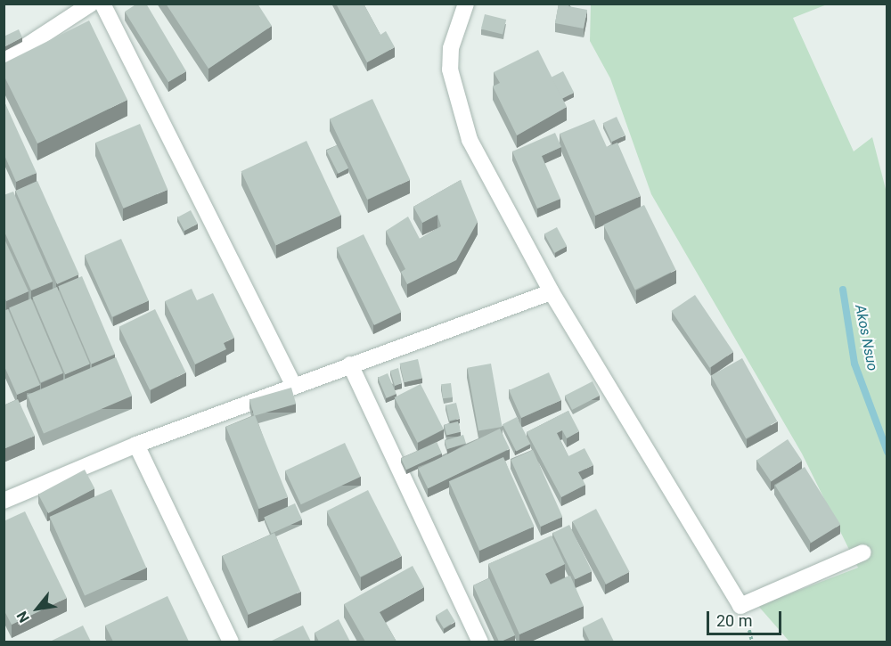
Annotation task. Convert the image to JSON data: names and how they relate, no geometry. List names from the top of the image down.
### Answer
{
  "water": ["Akos Nsuo"],
  "scale_bar": "20 m",
  "north": "bottom left"
}
